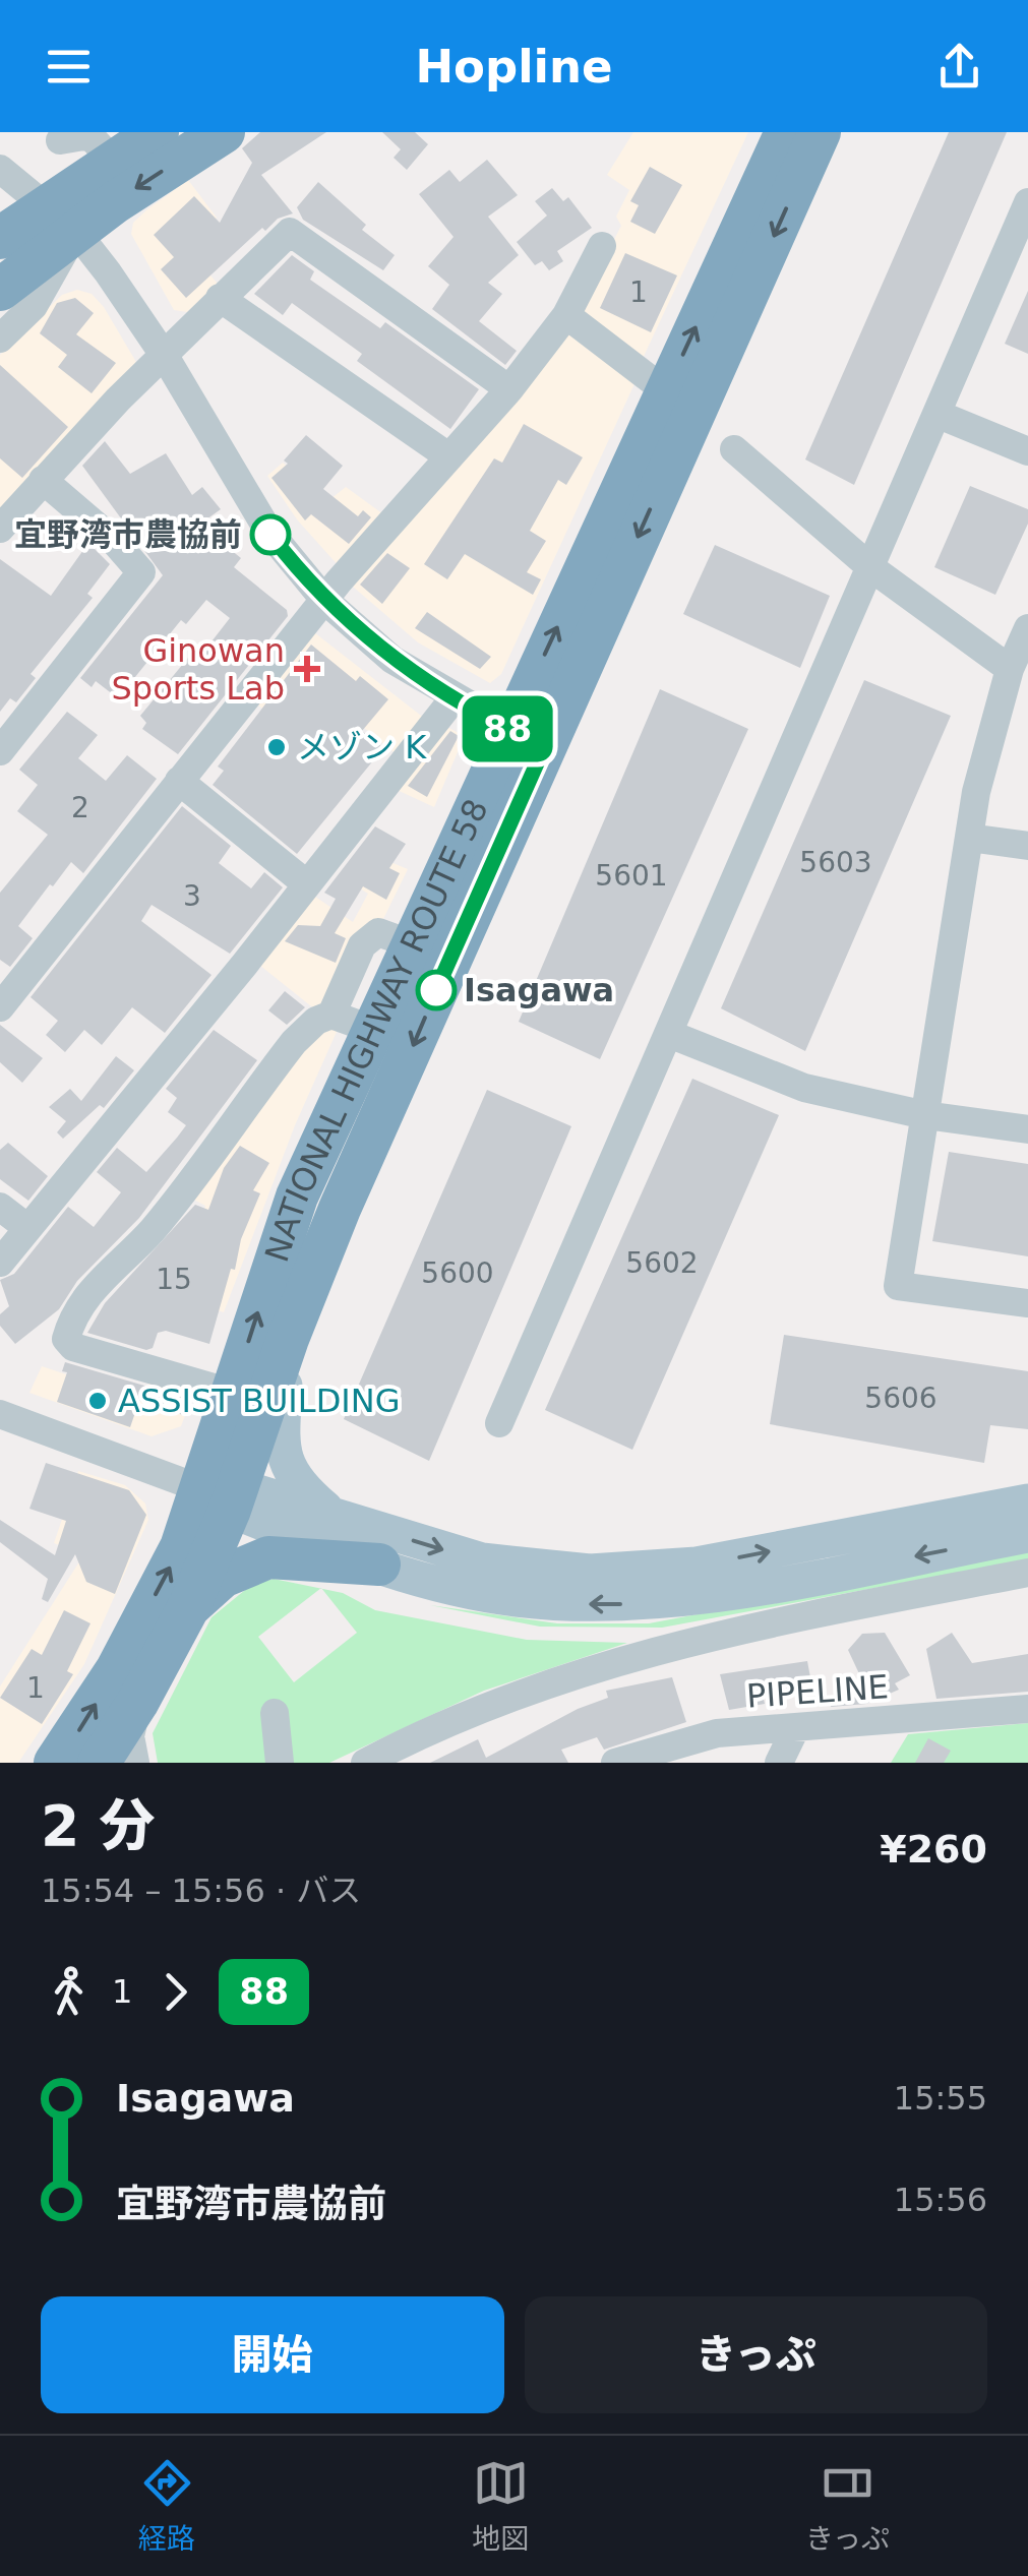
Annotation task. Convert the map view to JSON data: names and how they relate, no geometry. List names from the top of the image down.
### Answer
{
  "streets": {
    "highway": ["NATIONAL HIGHWAY ROUTE 58"],
    "street": ["PIPELINE"]
  },
  "places": {
    "other": [
      "宜野湾市農協前",
      "メゾン K",
      "Isagawa",
      "ASSIST BUILDING"
    ],
    "health": ["Ginowan Sports Lab"]
  },
  "lines": ["bus line 88"],
  "house_numbers": [
    "1",
    "2",
    "5603",
    "5601",
    "3",
    "5602",
    "5600",
    "15",
    "5606",
    "1"
  ],
  "page": {
    "header": "Hopline",
    "on_map": "88",
    "heading": ["2 分", "15:54 – 15:56 · バス", "¥260"],
    "legs": ["1", "88"],
    "list": [
      {
        "name": "Isagawa",
        "value": "15:55"
      },
      {
        "name": "宜野湾市農協前",
        "value": "15:56"
      }
    ],
    "buttons": ["開始", "きっぷ"],
    "tabs": ["経路", "地図", "きっぷ"]
  }
}
